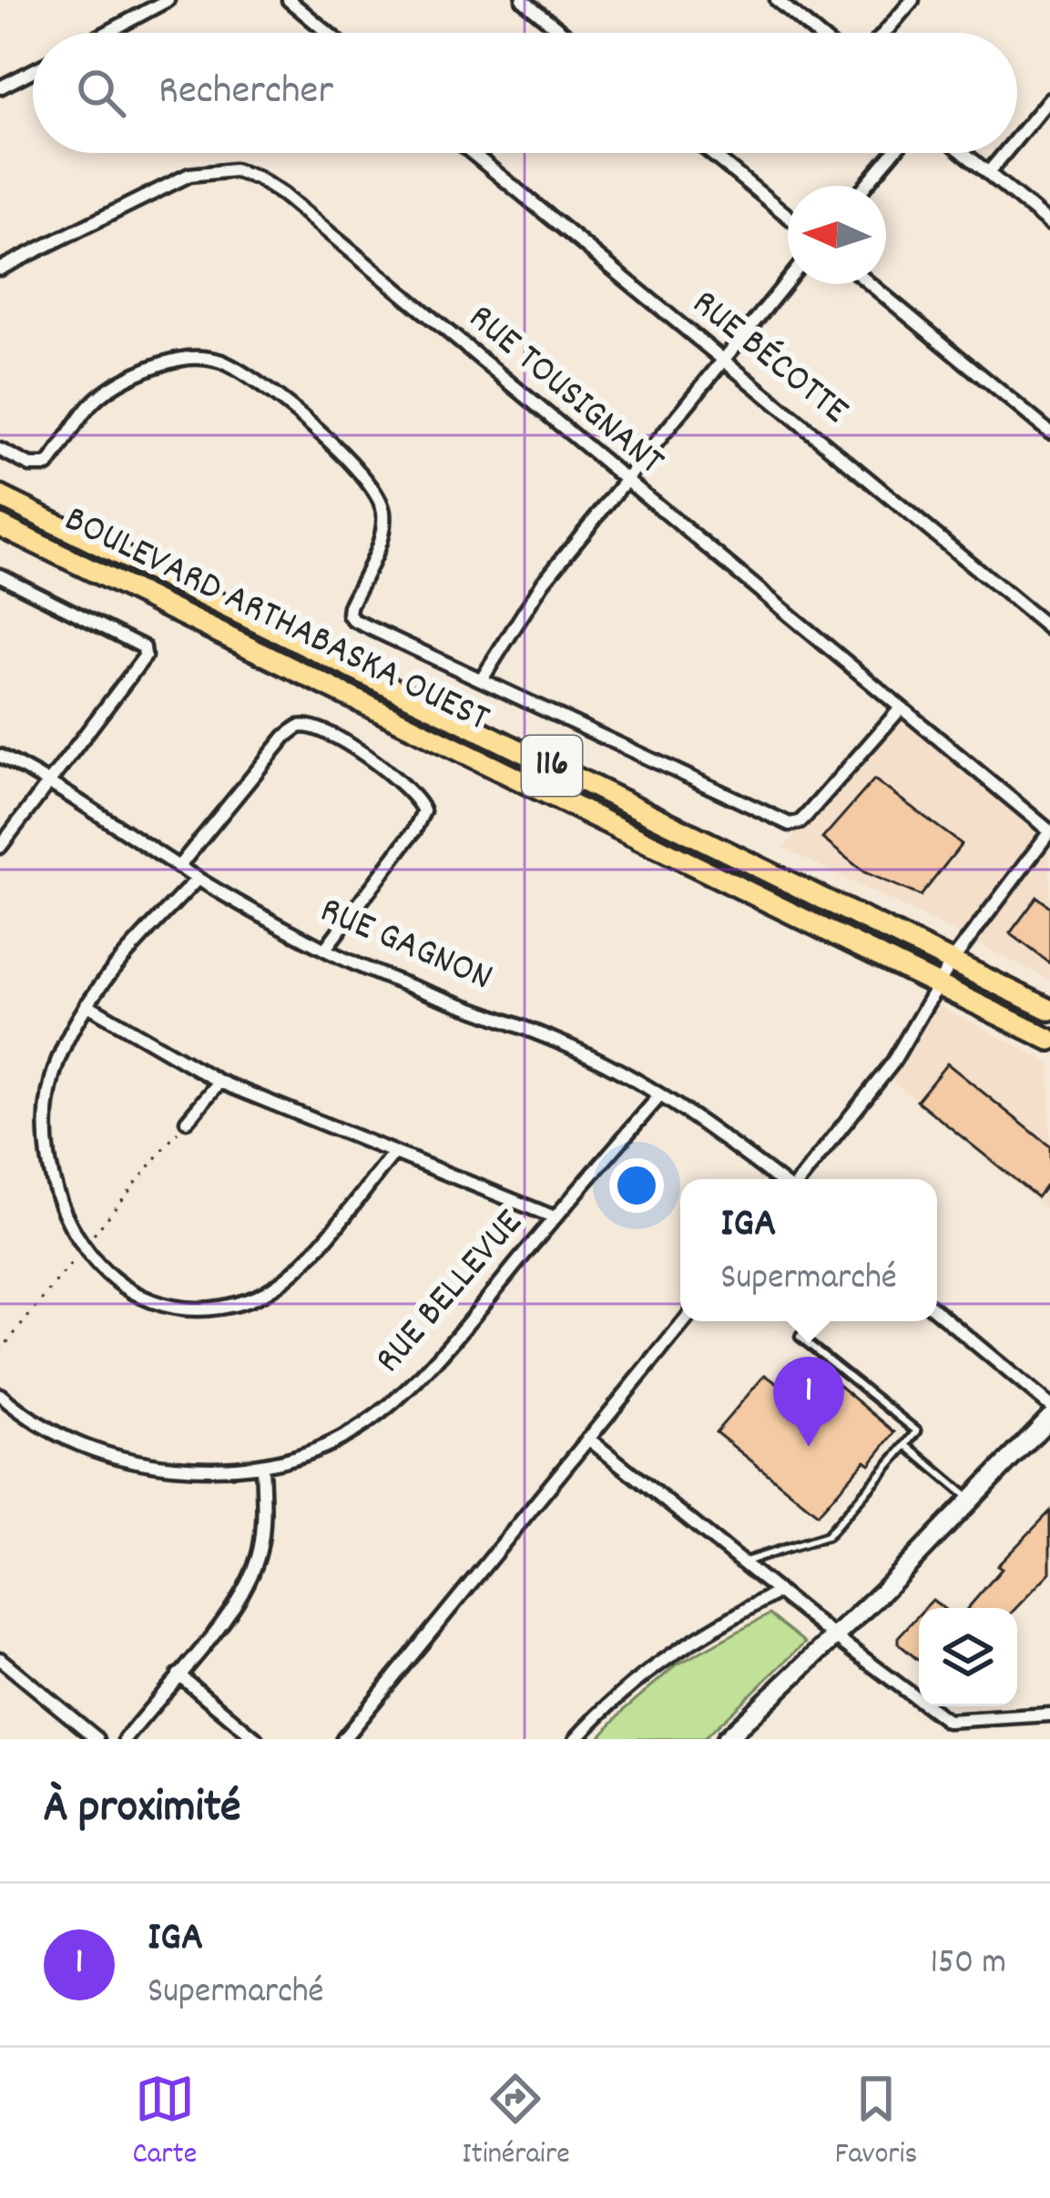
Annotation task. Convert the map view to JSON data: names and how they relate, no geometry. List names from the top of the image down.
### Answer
{
  "streets": {
    "main road": ["BOULEVARD ARTHABASKA OUEST", "116"],
    "street": [
      "RUE BÉCOTTE",
      "RUE TOUSIGNANT",
      "RUE GAGNON",
      "RUE BELLEVUE"
    ]
  },
  "crossings": [
    ["RUE GAGNON", "RUE BELLEVUE"]
  ],
  "north": "left",
  "page": {
    "search": "Rechercher",
    "popup": ["IGA", "Supermarché"],
    "pins": "1",
    "heading": "À proximité",
    "list": [
      {
        "mark": "1",
        "name": "IGA",
        "note": "Supermarché",
        "value": "150 m"
      }
    ],
    "nav": ["Carte", "Itinéraire", "Favoris"]
  }
}
